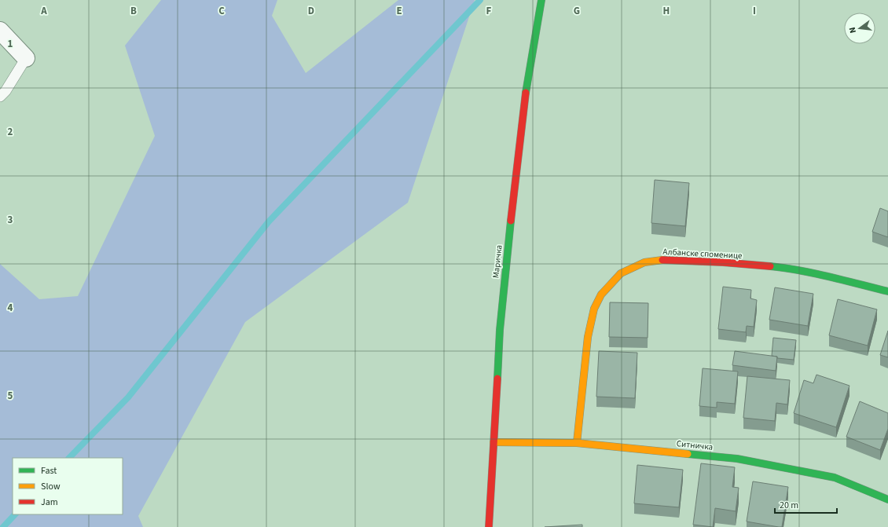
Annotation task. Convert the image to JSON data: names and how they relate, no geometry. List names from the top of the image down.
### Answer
{
  "streets": {
    "street": ["Албанске споменице", "Маричка", "Ситничка"]
  },
  "crossings": [
    ["Албанске споменице", "Ситничка"],
    ["Маричка", "Ситничка"]
  ],
  "legend": ["Fast", "Slow", "Jam"],
  "scale_bar": "20 m",
  "north": "left",
  "grid": {
    "columns": [
      "A",
      "B",
      "C",
      "D",
      "E",
      "F",
      "G",
      "H",
      "I"
    ],
    "rows": [
      "1",
      "2",
      "3",
      "4",
      "5"
    ]
  }
}
